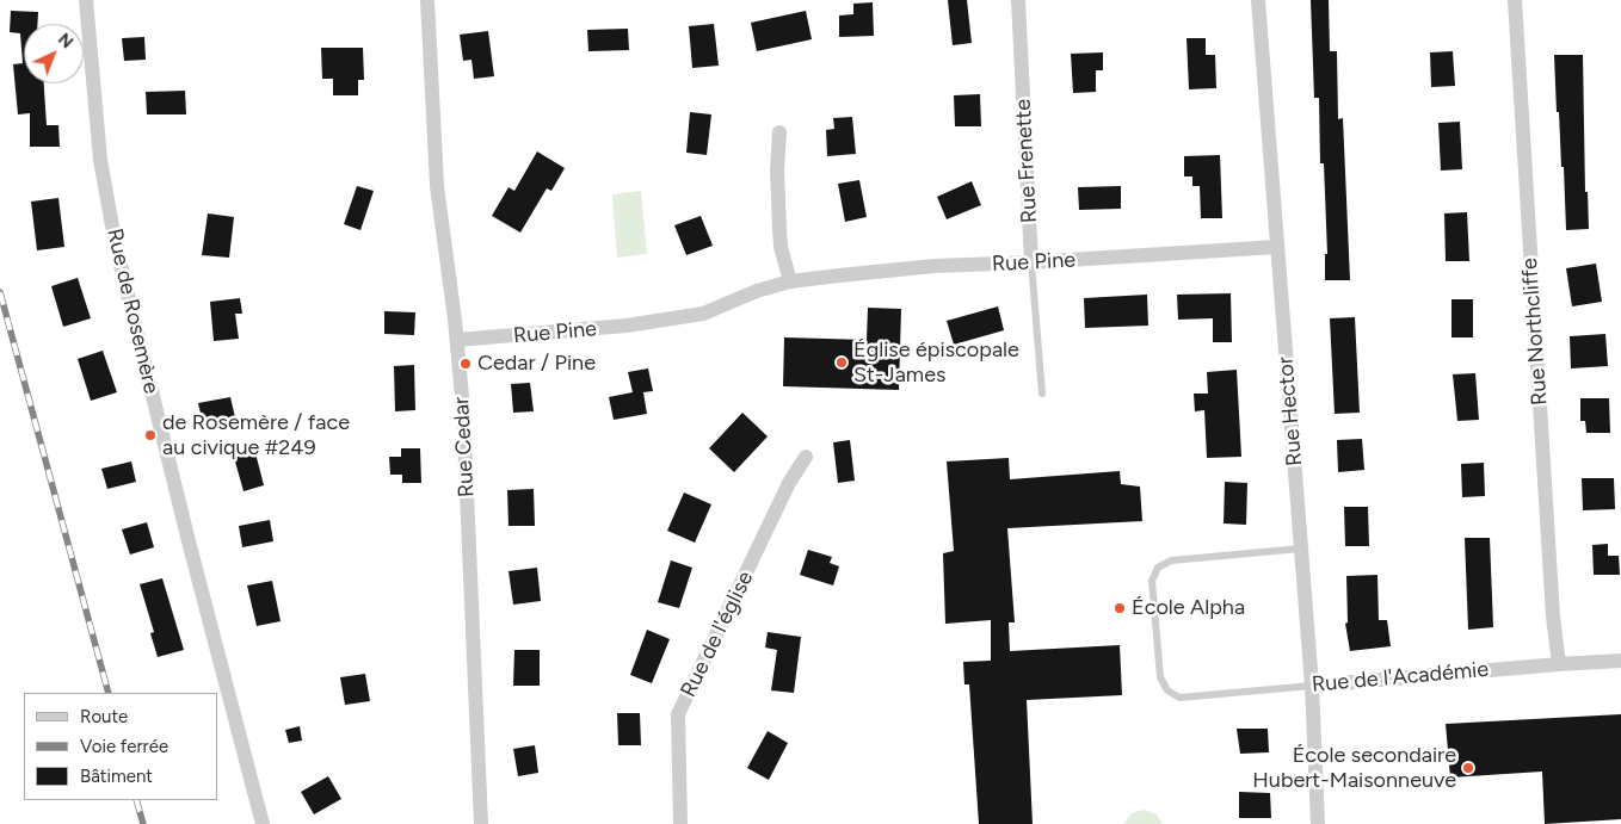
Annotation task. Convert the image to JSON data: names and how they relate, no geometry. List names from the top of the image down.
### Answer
{
  "streets": {
    "street": [
      "Rue Frenette",
      "Rue Pine",
      "Rue de Rosemère",
      "Rue Northcliffe",
      "Rue Hector",
      "Rue Cedar",
      "Rue de l'église",
      "Rue de l'Académie"
    ]
  },
  "crossings": [
    ["Rue Frenette", "Rue Pine"],
    ["Rue Pine", "Rue Hector"],
    ["Rue Pine", "Rue Cedar"],
    ["Rue Northcliffe", "Rue de l'Académie"],
    ["Rue Hector", "Rue de l'Académie"]
  ],
  "places": [
    "Église épiscopale St-James",
    "Cedar / Pine",
    "de Rosemère / face au civique #249",
    "École Alpha",
    "École secondaire Hubert-Maisonneuve"
  ],
  "legend": ["Route", "Voie ferrée", "Bâtiment"],
  "north": "top right"
}
